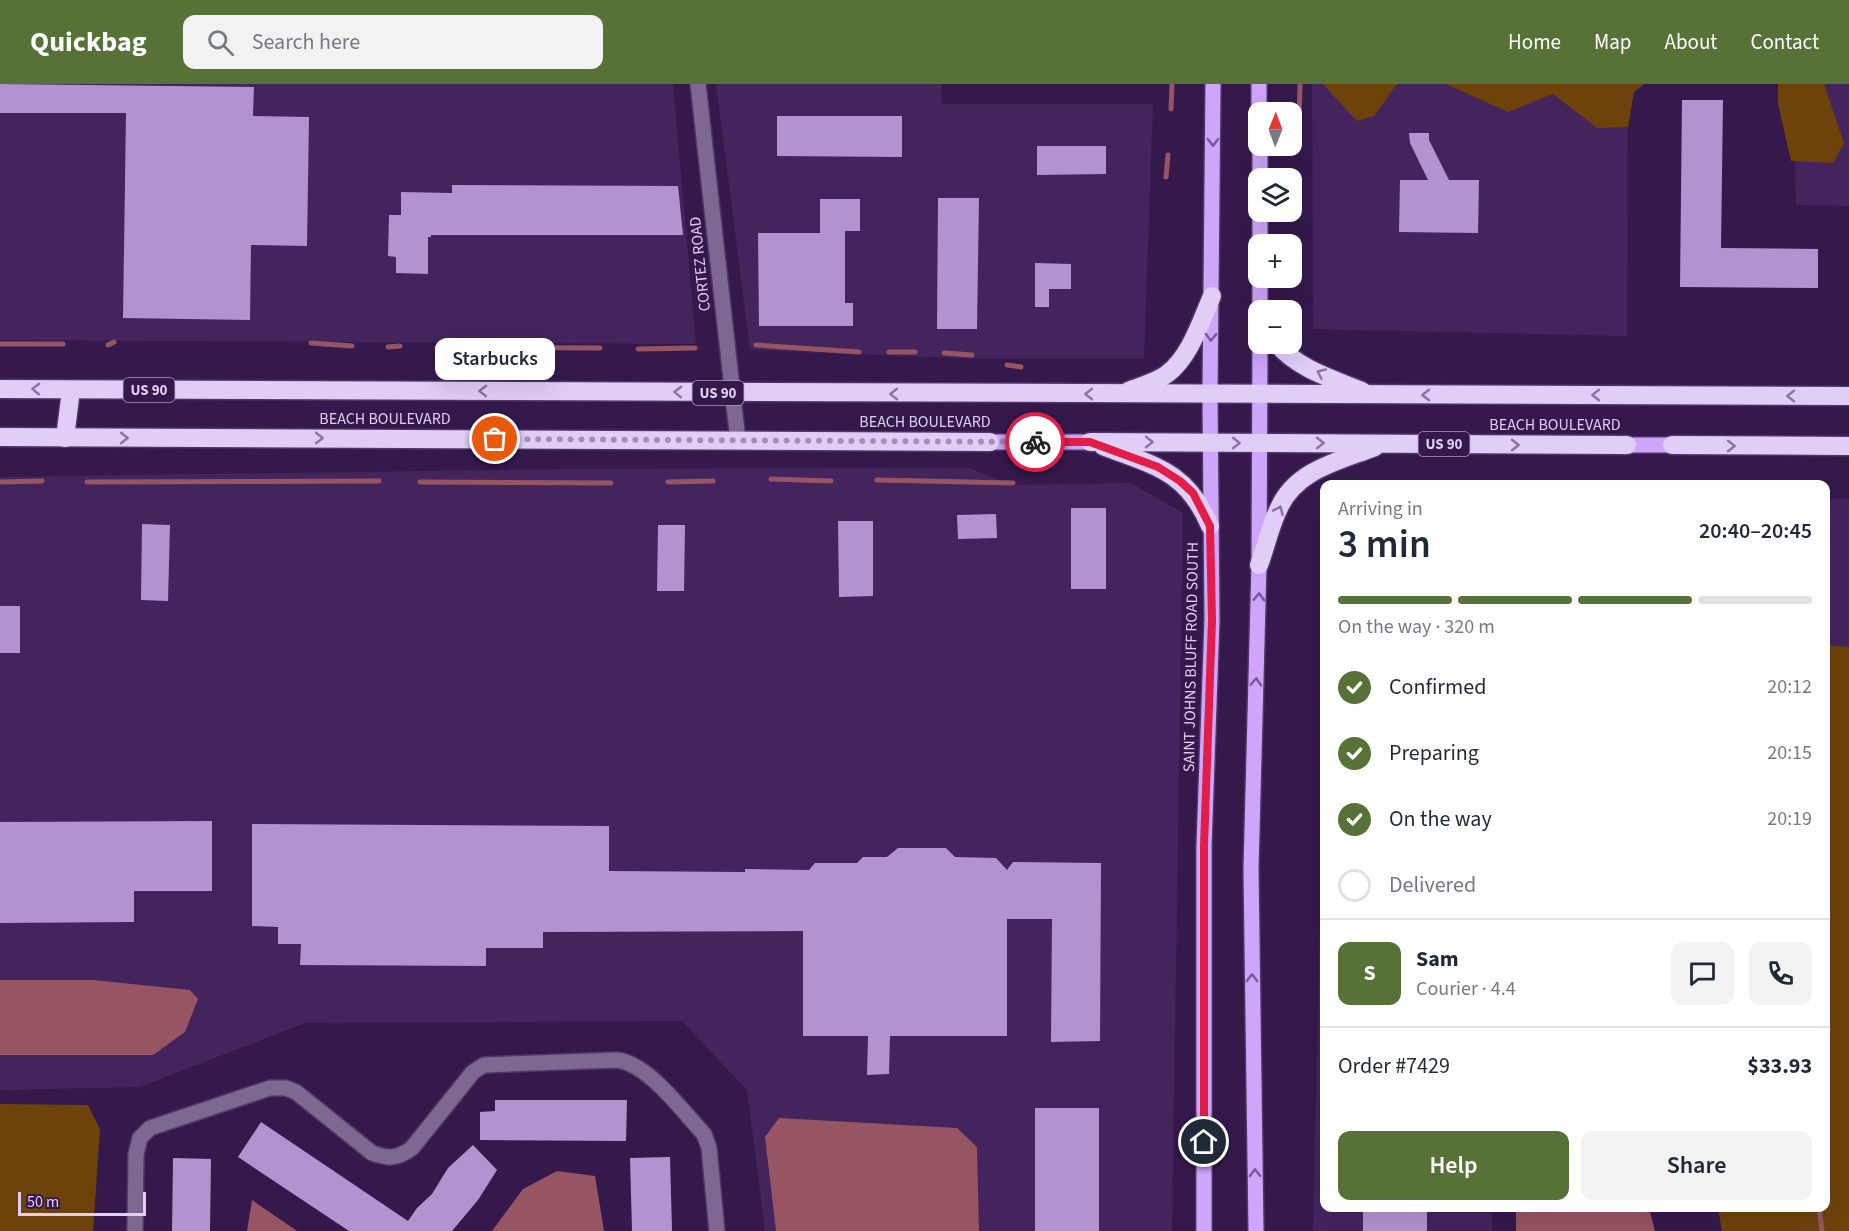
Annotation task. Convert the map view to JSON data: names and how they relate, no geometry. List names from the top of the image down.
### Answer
{
  "streets": {
    "highway": ["US 90", "BEACH BOULEVARD"],
    "main road": ["SAINT JOHNS BLUFF ROAD SOUTH"],
    "street": ["CORTEZ ROAD"]
  },
  "crossings": [
    ["CORTEZ ROAD", "US 90"],
    ["CORTEZ ROAD", "BEACH BOULEVARD"],
    ["US 90", "SAINT JOHNS BLUFF ROAD SOUTH"],
    ["BEACH BOULEVARD", "SAINT JOHNS BLUFF ROAD SOUTH"]
  ],
  "places": ["Starbucks"],
  "scale_bar": "50 m",
  "north": "top",
  "page": {
    "header": "Quickbag",
    "search": "Search here",
    "nav": [
      "Home",
      "Map",
      "About",
      "Contact"
    ],
    "map_buttons": ["+", "−"],
    "bubble": "Starbucks",
    "heading": ["3 min", "Arriving in", "20:40–20:45"],
    "panel": [
      "Sam",
      "Courier · 4.4",
      "Order #7429",
      "$33.93"
    ],
    "bar": "On the way · 320 m",
    "list": [
      ["Confirmed", "20:12"],
      ["Preparing", "20:15"],
      ["On the way", "20:19"],
      "Delivered"
    ],
    "round": "S",
    "buttons": ["Help", "Share"],
    "scale": "50 m"
  }
}
